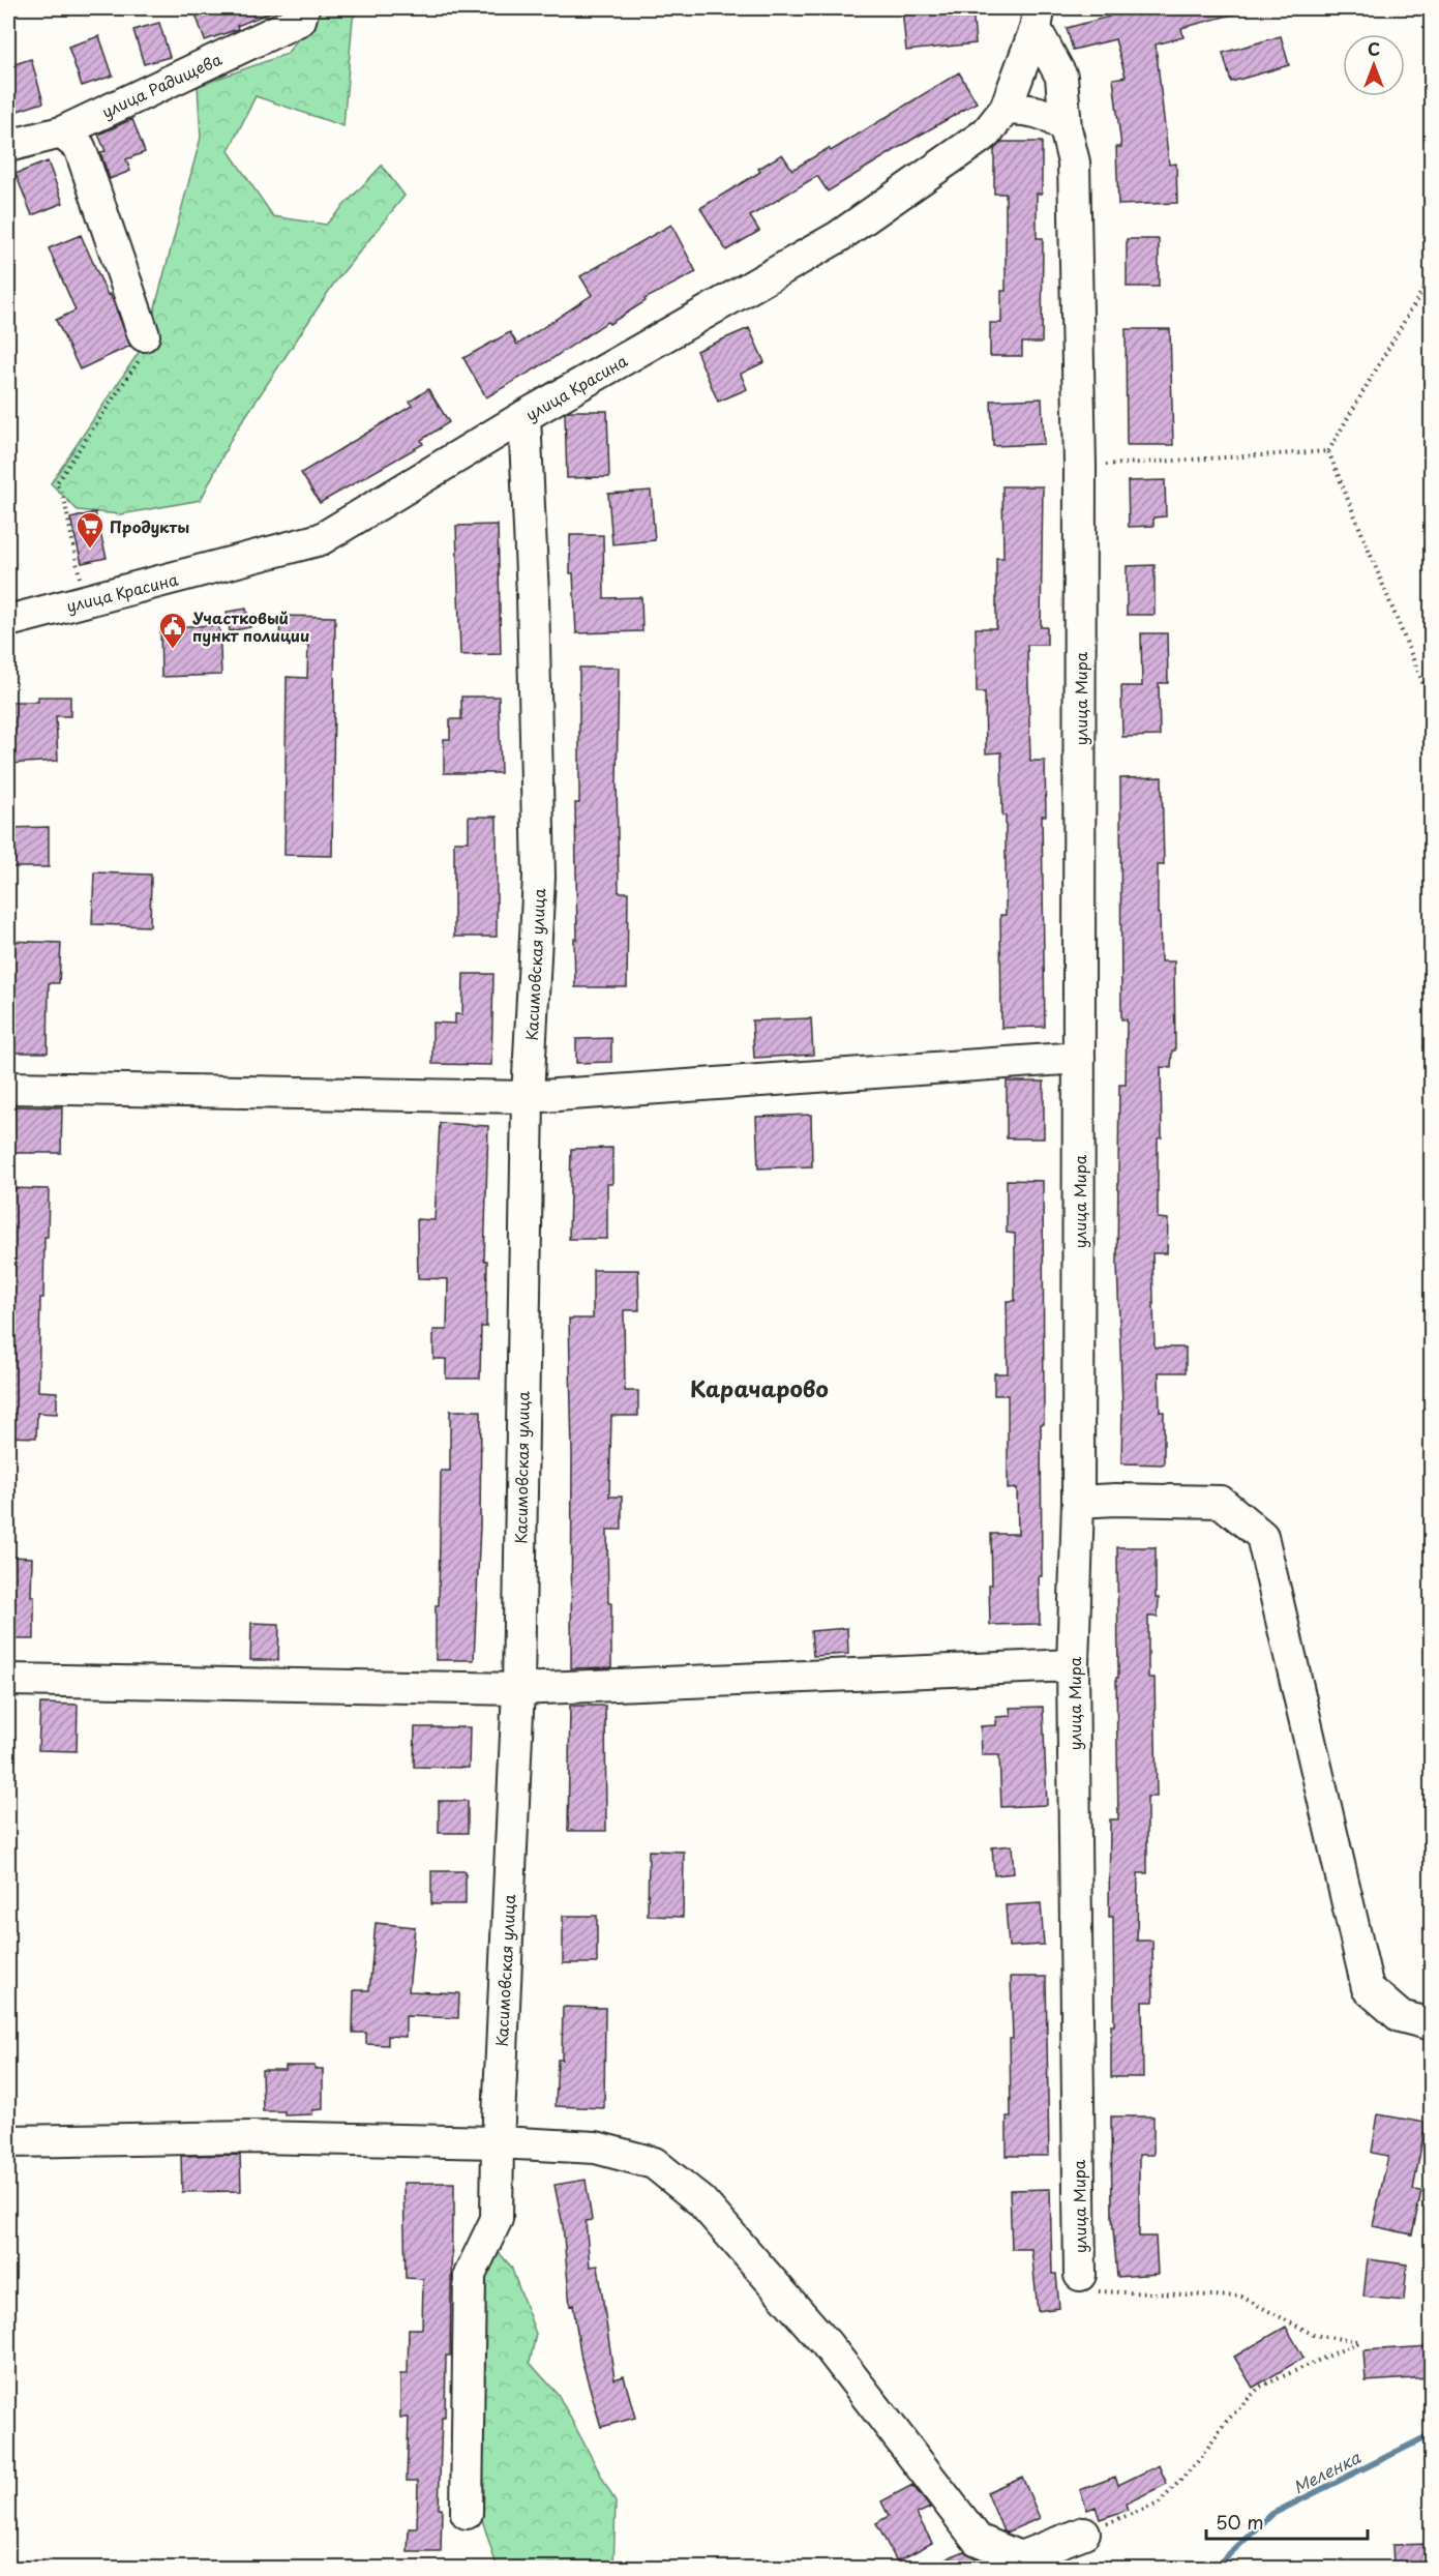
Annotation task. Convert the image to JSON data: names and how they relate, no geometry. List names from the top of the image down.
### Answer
{
  "streets": {
    "street": [
      "улица Радищева",
      "улица Красина",
      "улица Мира",
      "Касимовская улица"
    ]
  },
  "crossings": [
    ["улица Красина", "улица Мира"],
    ["улица Красина", "Касимовская улица"]
  ],
  "districts": ["Карачарово"],
  "water": ["Меленка"],
  "places": {
    "supermarket": ["Продукты"],
    "public building": ["Участковый пункт полиции"]
  },
  "scale_bar": "50 m",
  "north": "top"
}
